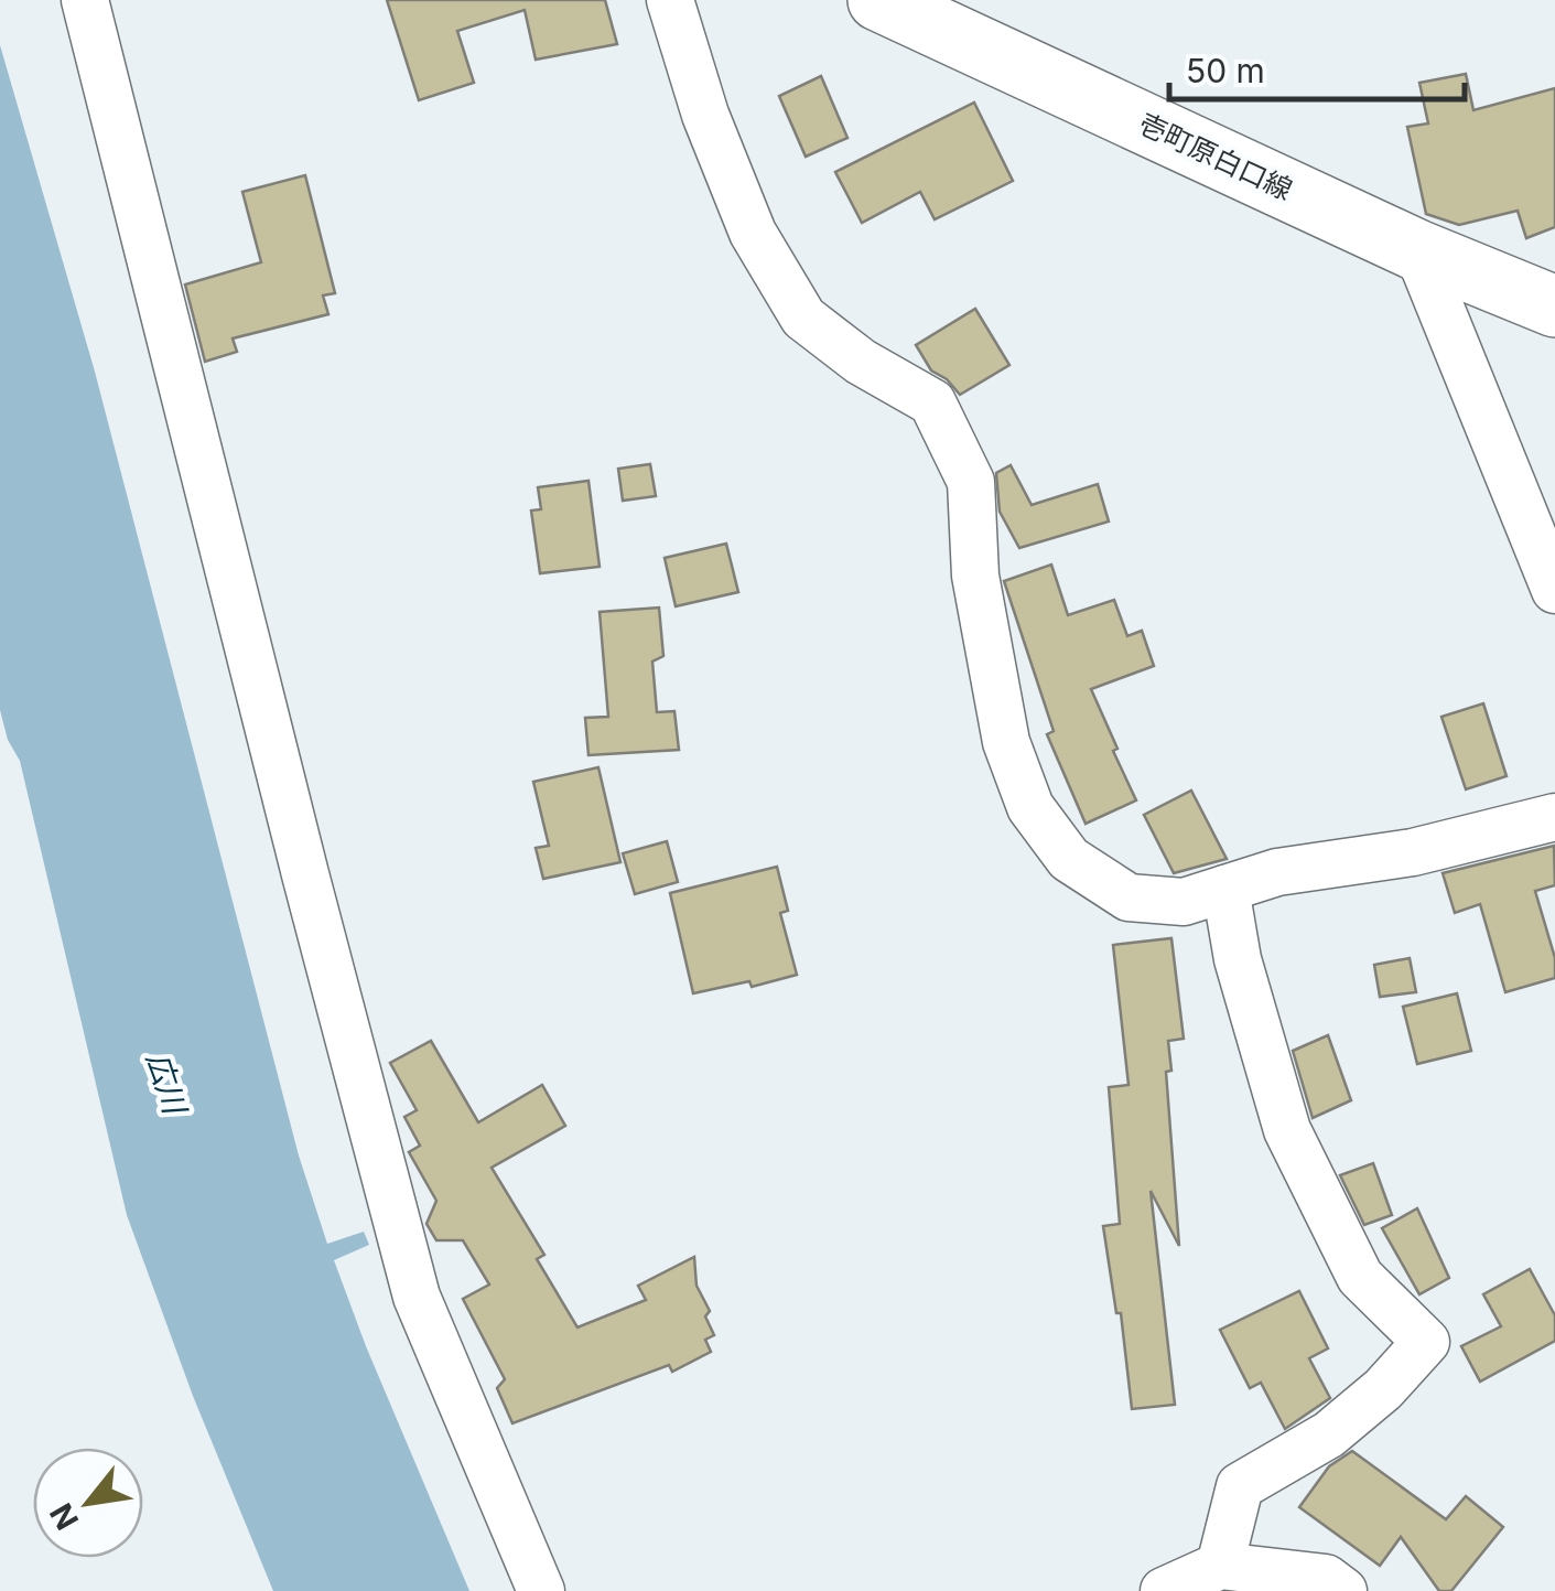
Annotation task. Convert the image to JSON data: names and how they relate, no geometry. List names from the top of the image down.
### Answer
{
  "streets": {
    "main road": ["壱町原白口線"]
  },
  "water": ["広川"],
  "scale_bar": "50 m",
  "north": "bottom left"
}
